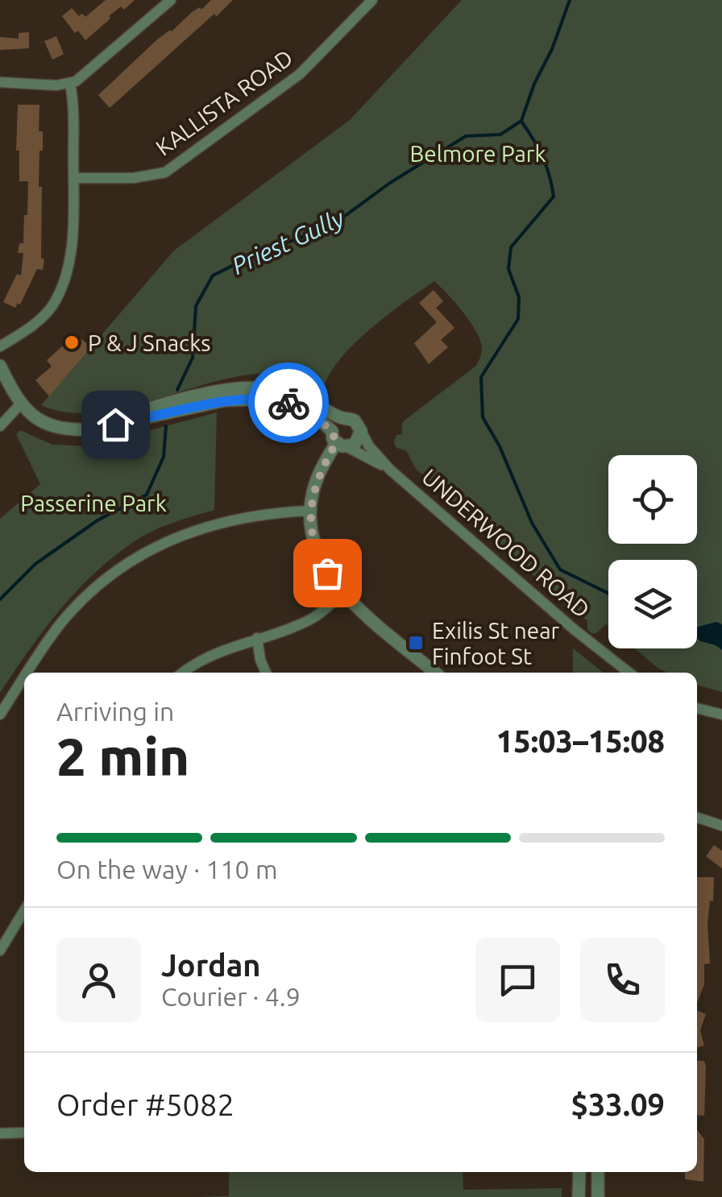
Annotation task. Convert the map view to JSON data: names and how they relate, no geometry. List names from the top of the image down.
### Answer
{
  "streets": {
    "street": ["KALLISTA ROAD", "UNDERWOOD ROAD"]
  },
  "water": ["Priest Gully"],
  "parks": ["Belmore Park", "Passerine Park"],
  "places": {
    "other": ["P & J Snacks"],
    "transit": ["Exilis St near Finfoot St"]
  },
  "page": {
    "heading": ["2 min", "Arriving in", "15:03–15:08"],
    "panel": [
      "Jordan",
      "Courier · 4.9",
      "Order #5082",
      "$33.09"
    ],
    "bar": "On the way · 110 m"
  }
}
